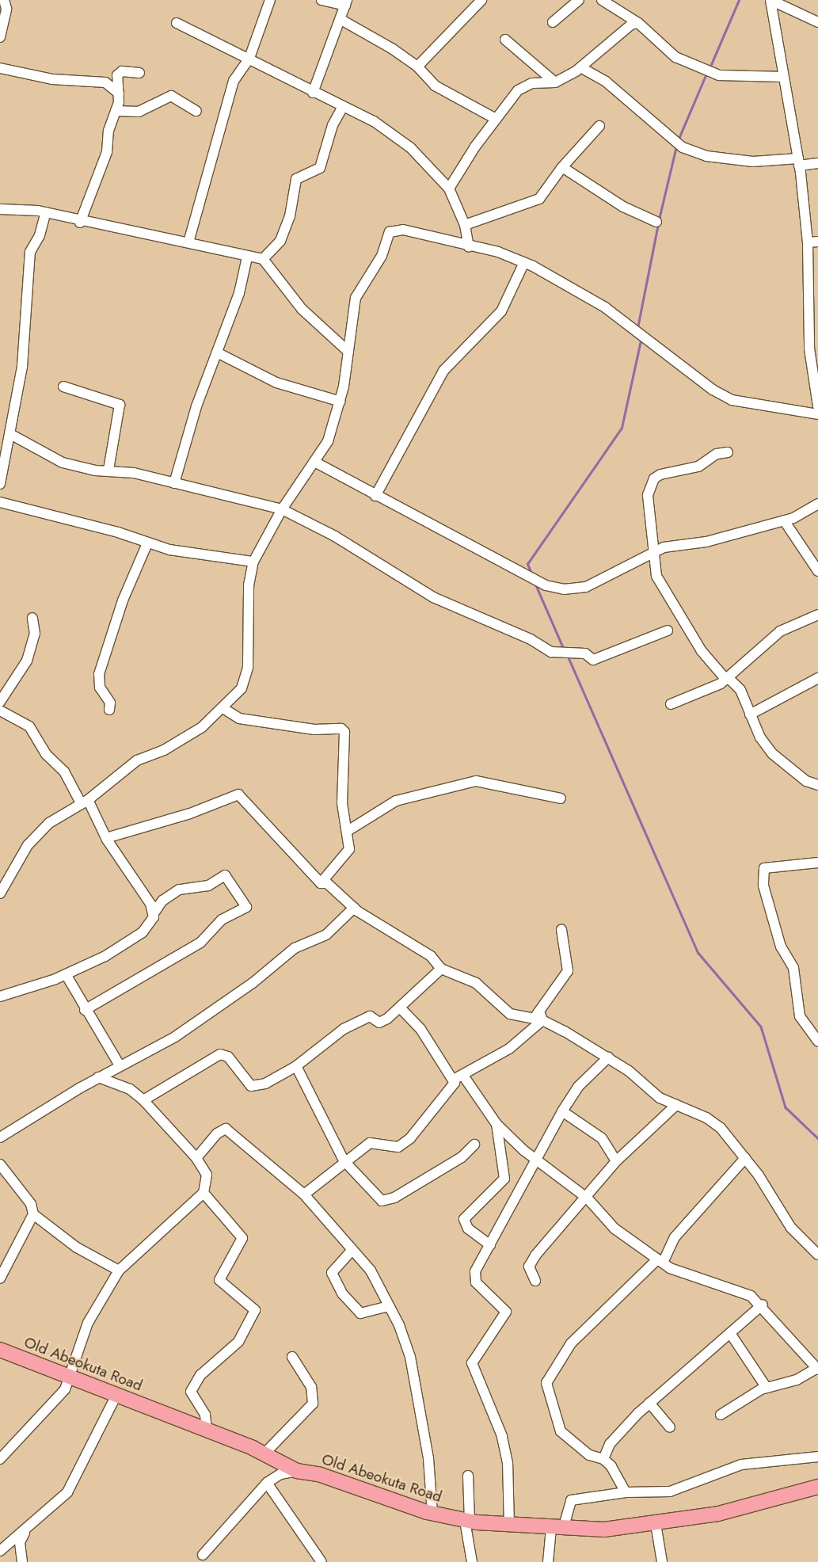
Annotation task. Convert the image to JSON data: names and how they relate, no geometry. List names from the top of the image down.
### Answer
{
  "streets": {
    "highway": ["Old Abeokuta Road"]
  }
}
